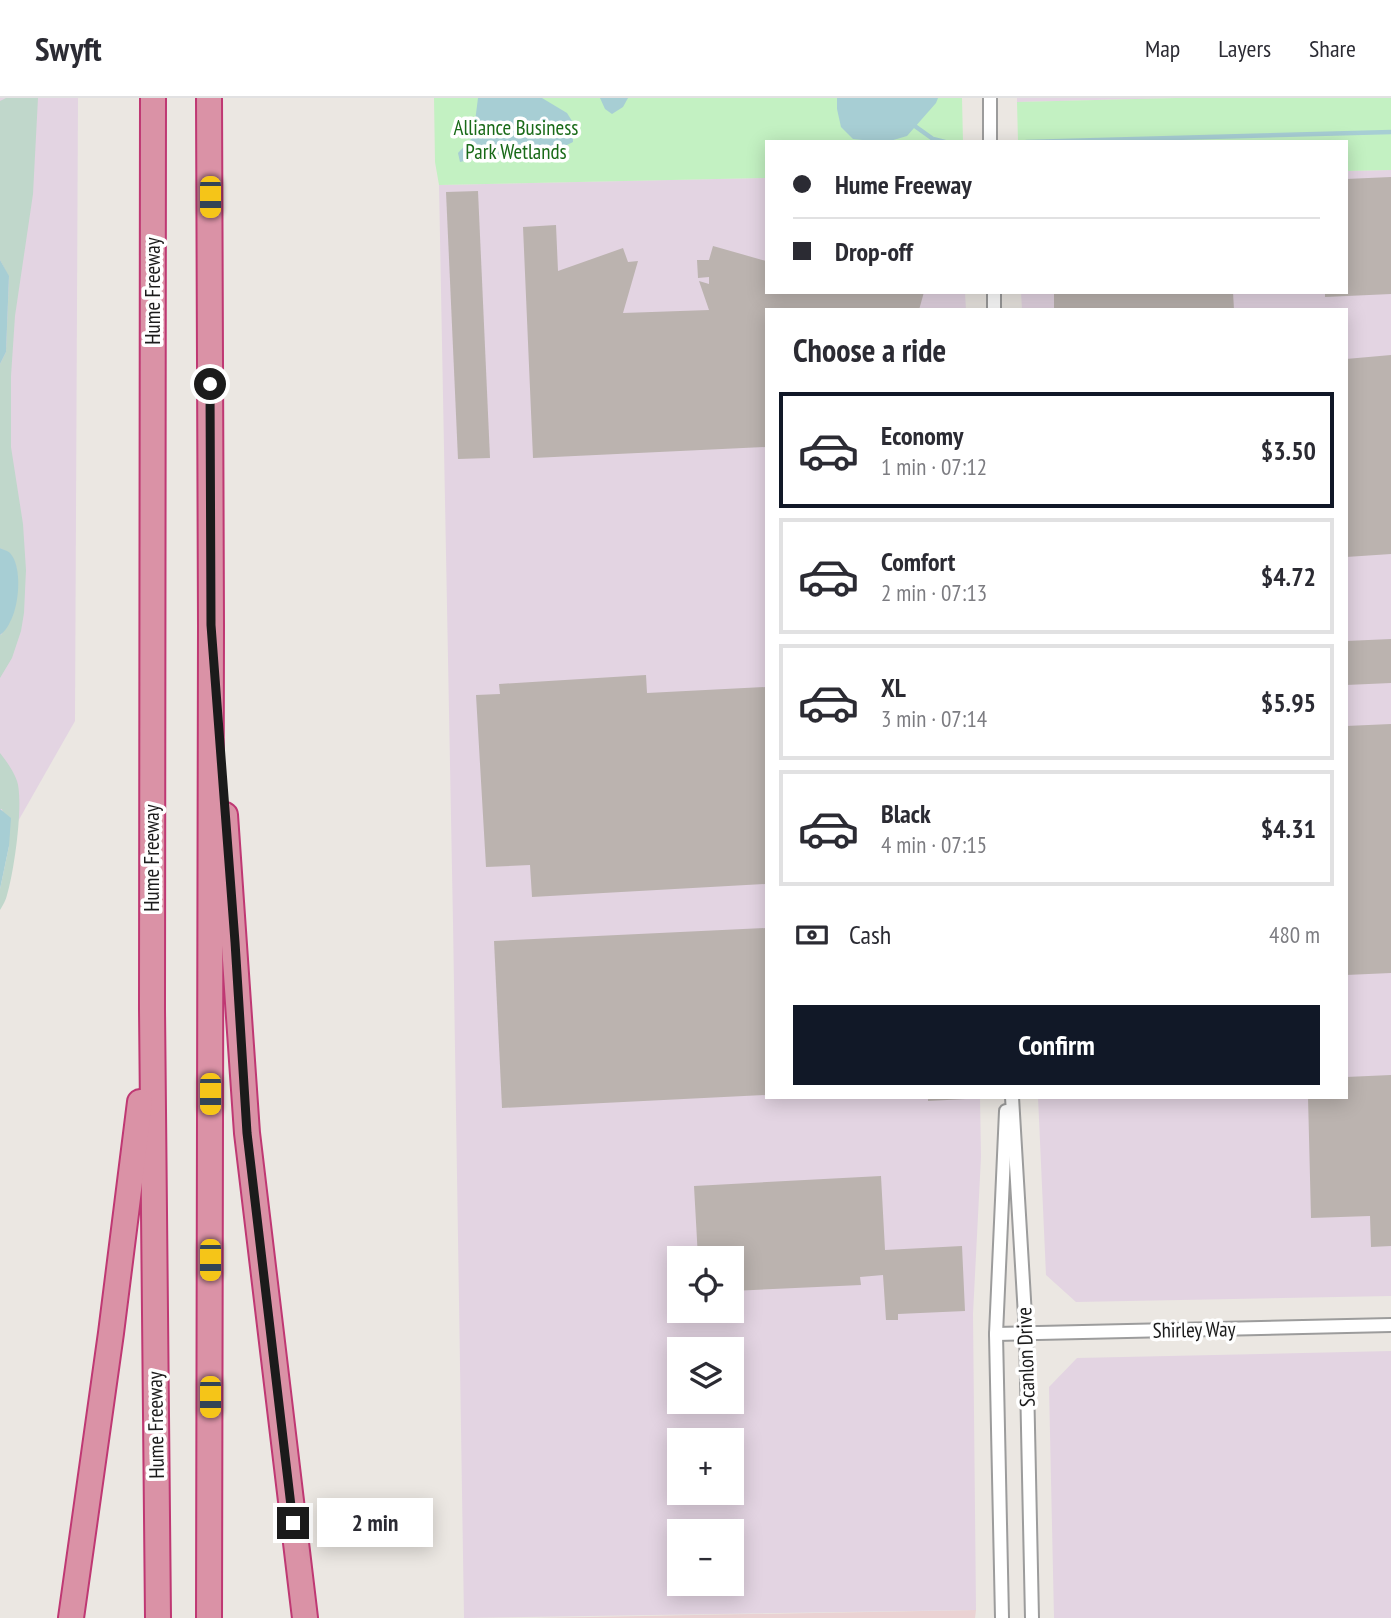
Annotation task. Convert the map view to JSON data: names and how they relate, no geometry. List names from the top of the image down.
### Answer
{
  "streets": {
    "highway": ["Hume Freeway"],
    "street": ["Shirley Way", "Scanlon Drive"]
  },
  "crossings": [
    ["Shirley Way", "Scanlon Drive"]
  ],
  "parks": ["Alliance Business Park Wetlands"],
  "page": {
    "header": "Swyft",
    "nav": ["Map", "Layers", "Share"],
    "banner": ["Hume Freeway", "Drop-off"],
    "heading": "Choose a ride",
    "list": [
      {
        "name": "Economy",
        "note": "1 min · 07:12",
        "value": "$3.50"
      },
      {
        "name": "Comfort",
        "note": "2 min · 07:13",
        "value": "$4.72"
      },
      {
        "name": "XL",
        "note": "3 min · 07:14",
        "value": "$5.95"
      },
      {
        "name": "Black",
        "note": "4 min · 07:15",
        "value": "$4.31"
      }
    ],
    "pay": ["Cash", "480 m"],
    "buttons": "Confirm",
    "map_buttons": ["+", "−"],
    "bubble": "2 min"
  }
}
